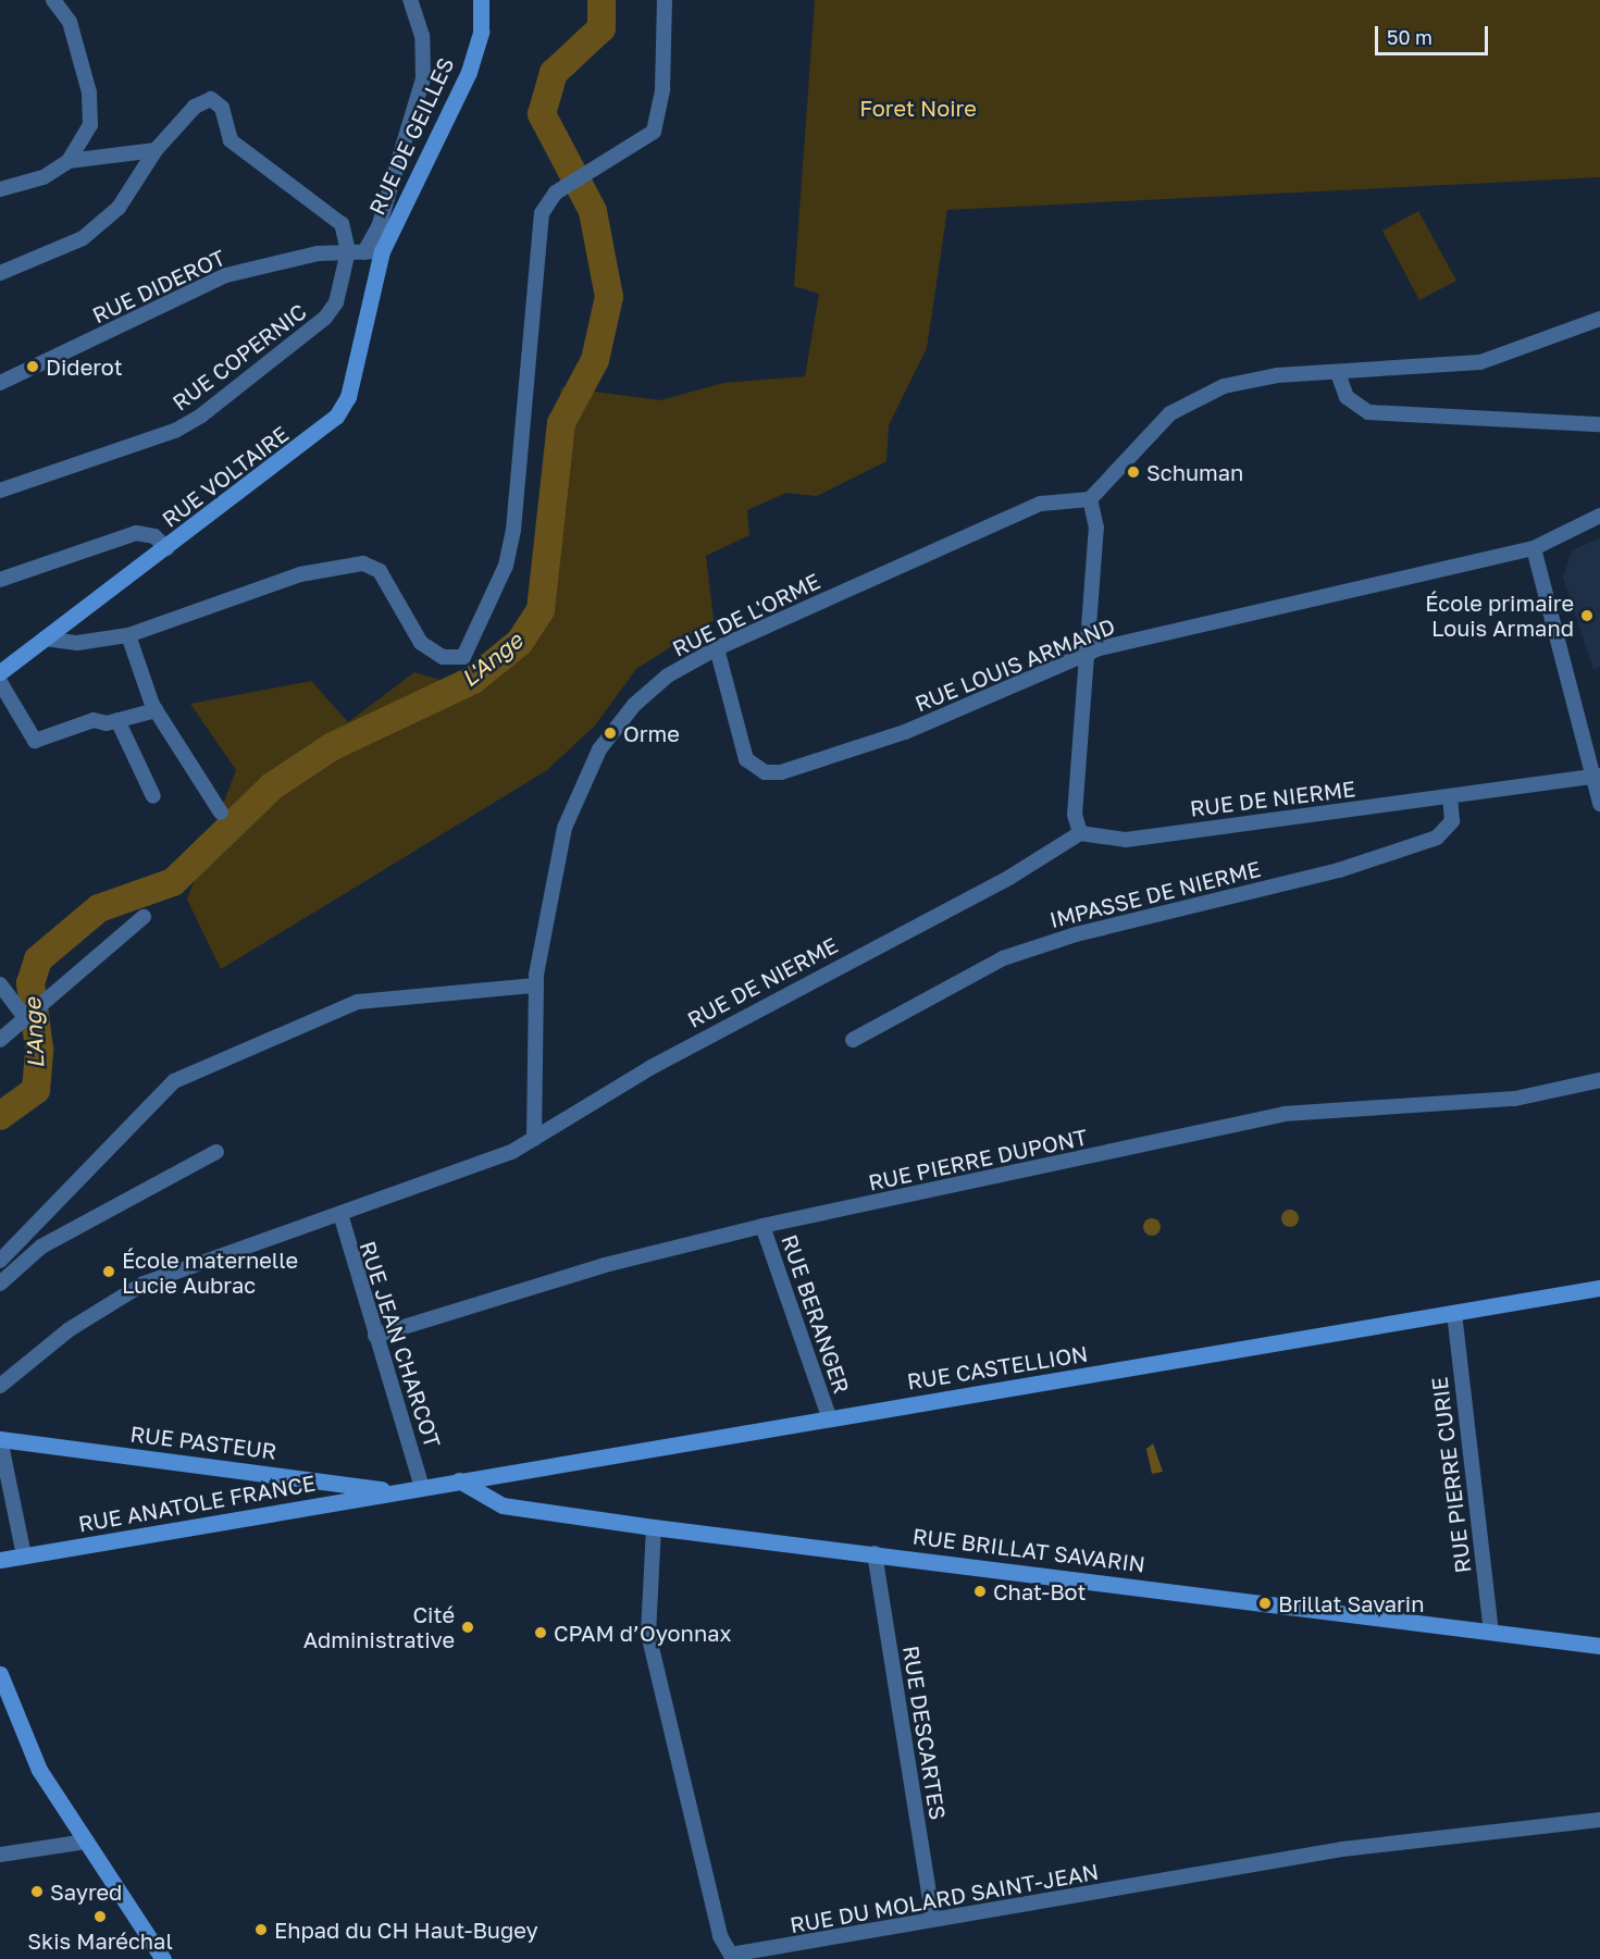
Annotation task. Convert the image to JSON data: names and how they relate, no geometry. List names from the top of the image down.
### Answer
{
  "streets": {
    "main road": [
      "RUE DE GEILLES",
      "RUE VOLTAIRE",
      "RUE CASTELLION",
      "RUE PASTEUR",
      "RUE ANATOLE FRANCE",
      "RUE BRILLAT SAVARIN"
    ],
    "street": [
      "RUE DIDEROT",
      "RUE COPERNIC",
      "RUE DE L'ORME",
      "RUE LOUIS ARMAND",
      "RUE DE NIERME",
      "IMPASSE DE NIERME",
      "RUE PIERRE DUPONT",
      "RUE BERANGER",
      "RUE JEAN CHARCOT",
      "RUE PIERRE CURIE",
      "RUE DESCARTES",
      "RUE DU MOLARD SAINT-JEAN"
    ]
  },
  "crossings": [
    ["RUE DE GEILLES", "RUE DIDEROT"],
    ["RUE DE GEILLES", "RUE VOLTAIRE"],
    ["RUE DIDEROT", "RUE COPERNIC"],
    ["RUE DIDEROT", "RUE VOLTAIRE"],
    ["RUE DE L'ORME", "RUE LOUIS ARMAND"],
    ["RUE DE L'ORME", "RUE DE NIERME"],
    ["RUE DE NIERME", "IMPASSE DE NIERME"],
    ["RUE DE NIERME", "RUE JEAN CHARCOT"],
    ["RUE PIERRE DUPONT", "RUE BERANGER"],
    ["RUE PIERRE DUPONT", "RUE JEAN CHARCOT"],
    ["RUE BERANGER", "RUE CASTELLION"],
    ["RUE JEAN CHARCOT", "RUE CASTELLION"],
    ["RUE CASTELLION", "RUE PASTEUR"],
    ["RUE CASTELLION", "RUE PIERRE CURIE"],
    ["RUE CASTELLION", "RUE ANATOLE FRANCE"],
    ["RUE CASTELLION", "RUE BRILLAT SAVARIN"],
    ["RUE PASTEUR", "RUE ANATOLE FRANCE"],
    ["RUE PIERRE CURIE", "RUE BRILLAT SAVARIN"],
    ["RUE BRILLAT SAVARIN", "RUE DESCARTES"],
    ["RUE BRILLAT SAVARIN", "RUE DU MOLARD SAINT-JEAN"],
    ["RUE DESCARTES", "RUE DU MOLARD SAINT-JEAN"]
  ],
  "water": ["L'Ange"],
  "parks": ["Foret Noire"],
  "places": [
    "Diderot",
    "Schuman",
    "École primaire Louis Armand",
    "Orme",
    "École maternelle Lucie Aubrac",
    "Chat-Bot",
    "Brillat Savarin",
    "Cité Administrative",
    "CPAM d’Oyonnax",
    "Sayred",
    "Skis Maréchal",
    "Ehpad du CH Haut-Bugey"
  ],
  "scale_bar": "50 m"
}
